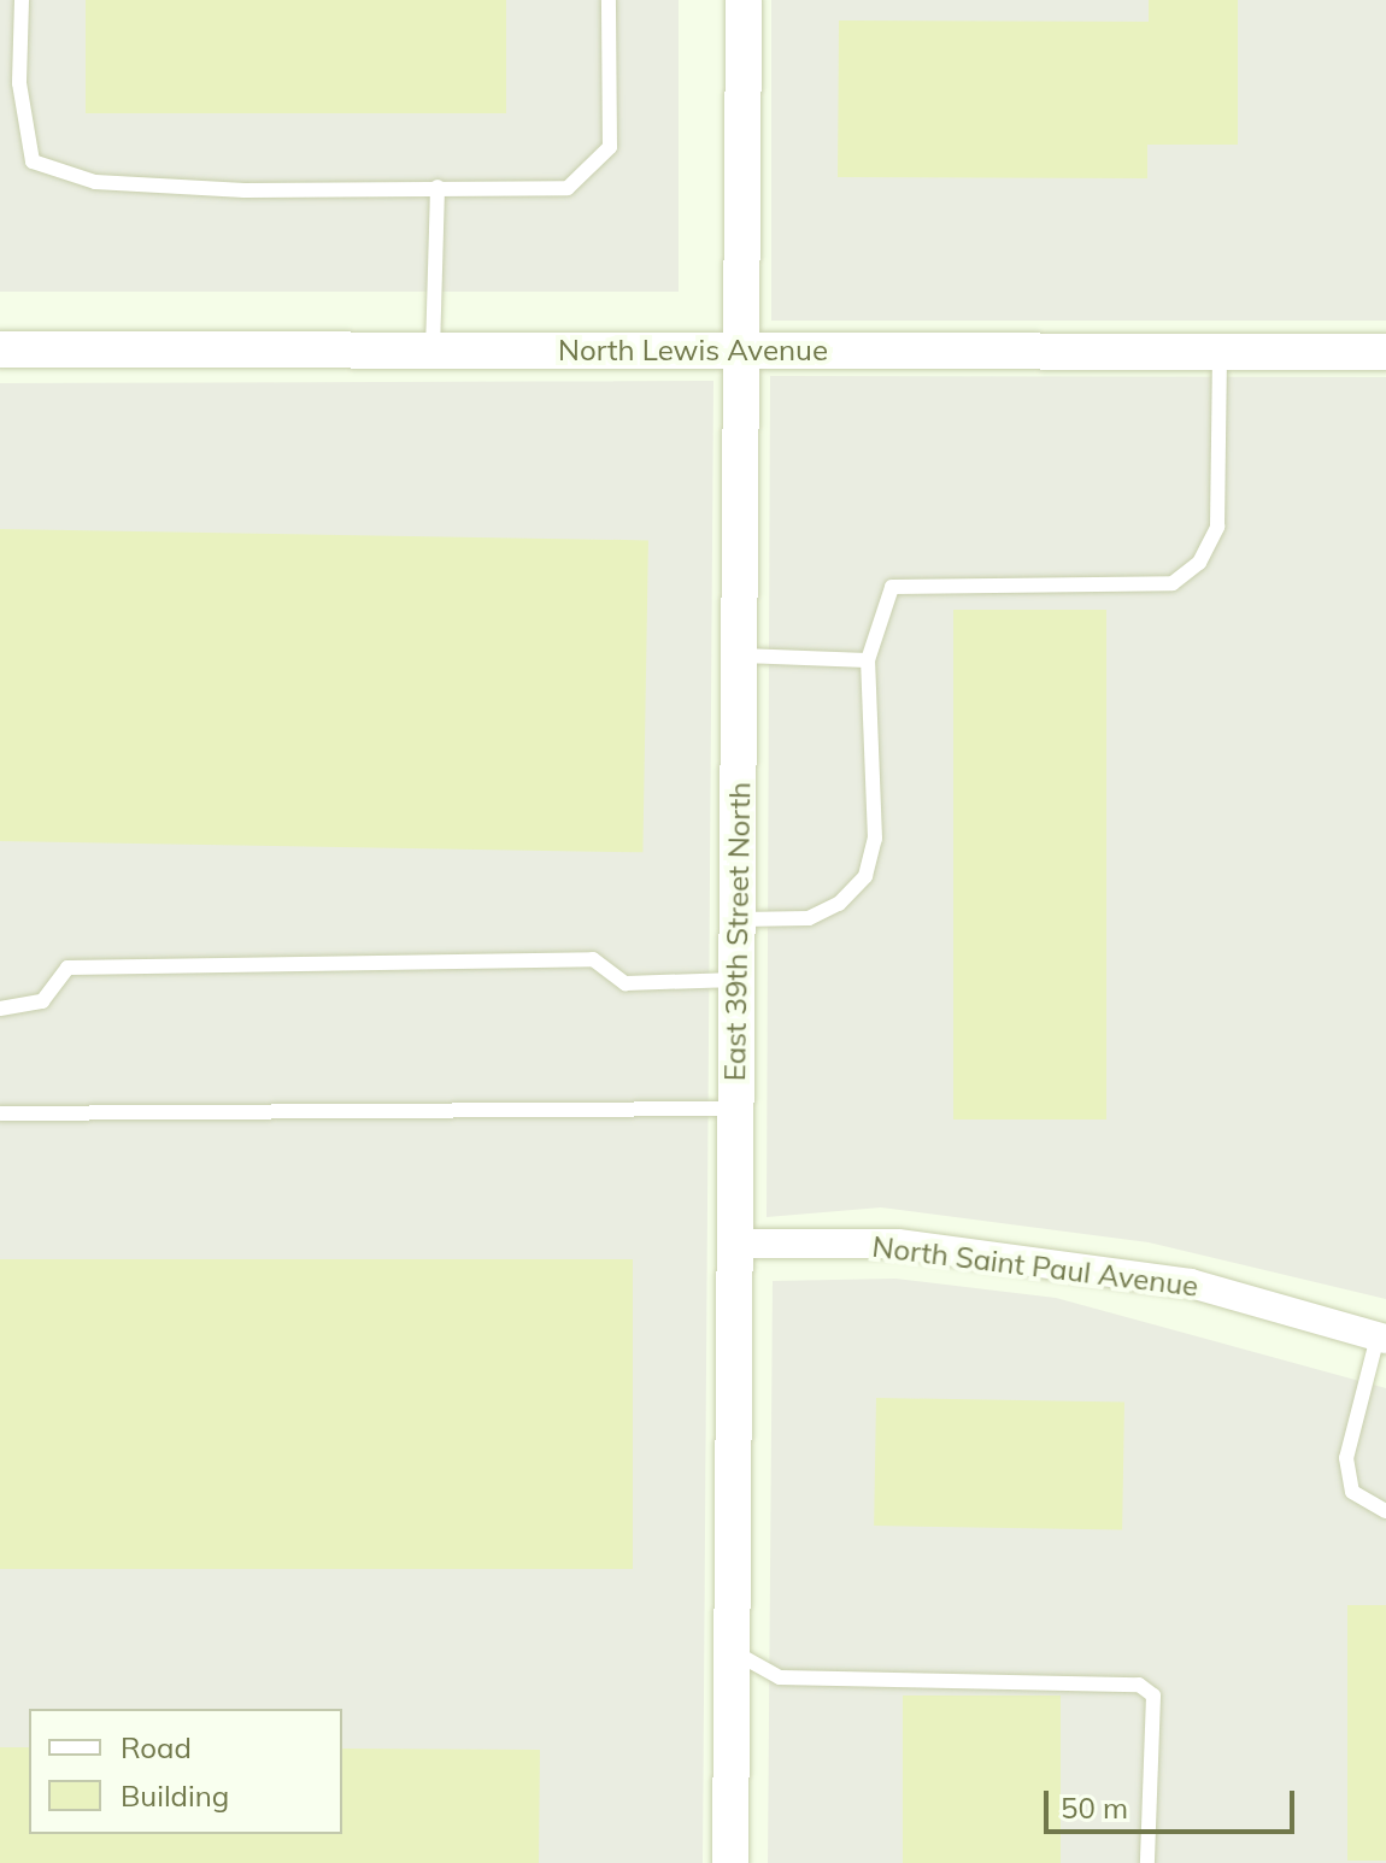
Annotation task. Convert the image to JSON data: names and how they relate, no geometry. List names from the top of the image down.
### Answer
{
  "streets": {
    "street": ["North Lewis Avenue", "East 39th Street North", "North Saint Paul Avenue"]
  },
  "crossings": [
    ["North Lewis Avenue", "East 39th Street North"],
    ["East 39th Street North", "North Saint Paul Avenue"]
  ],
  "legend": ["Road", "Building"],
  "scale_bar": "50 m"
}
